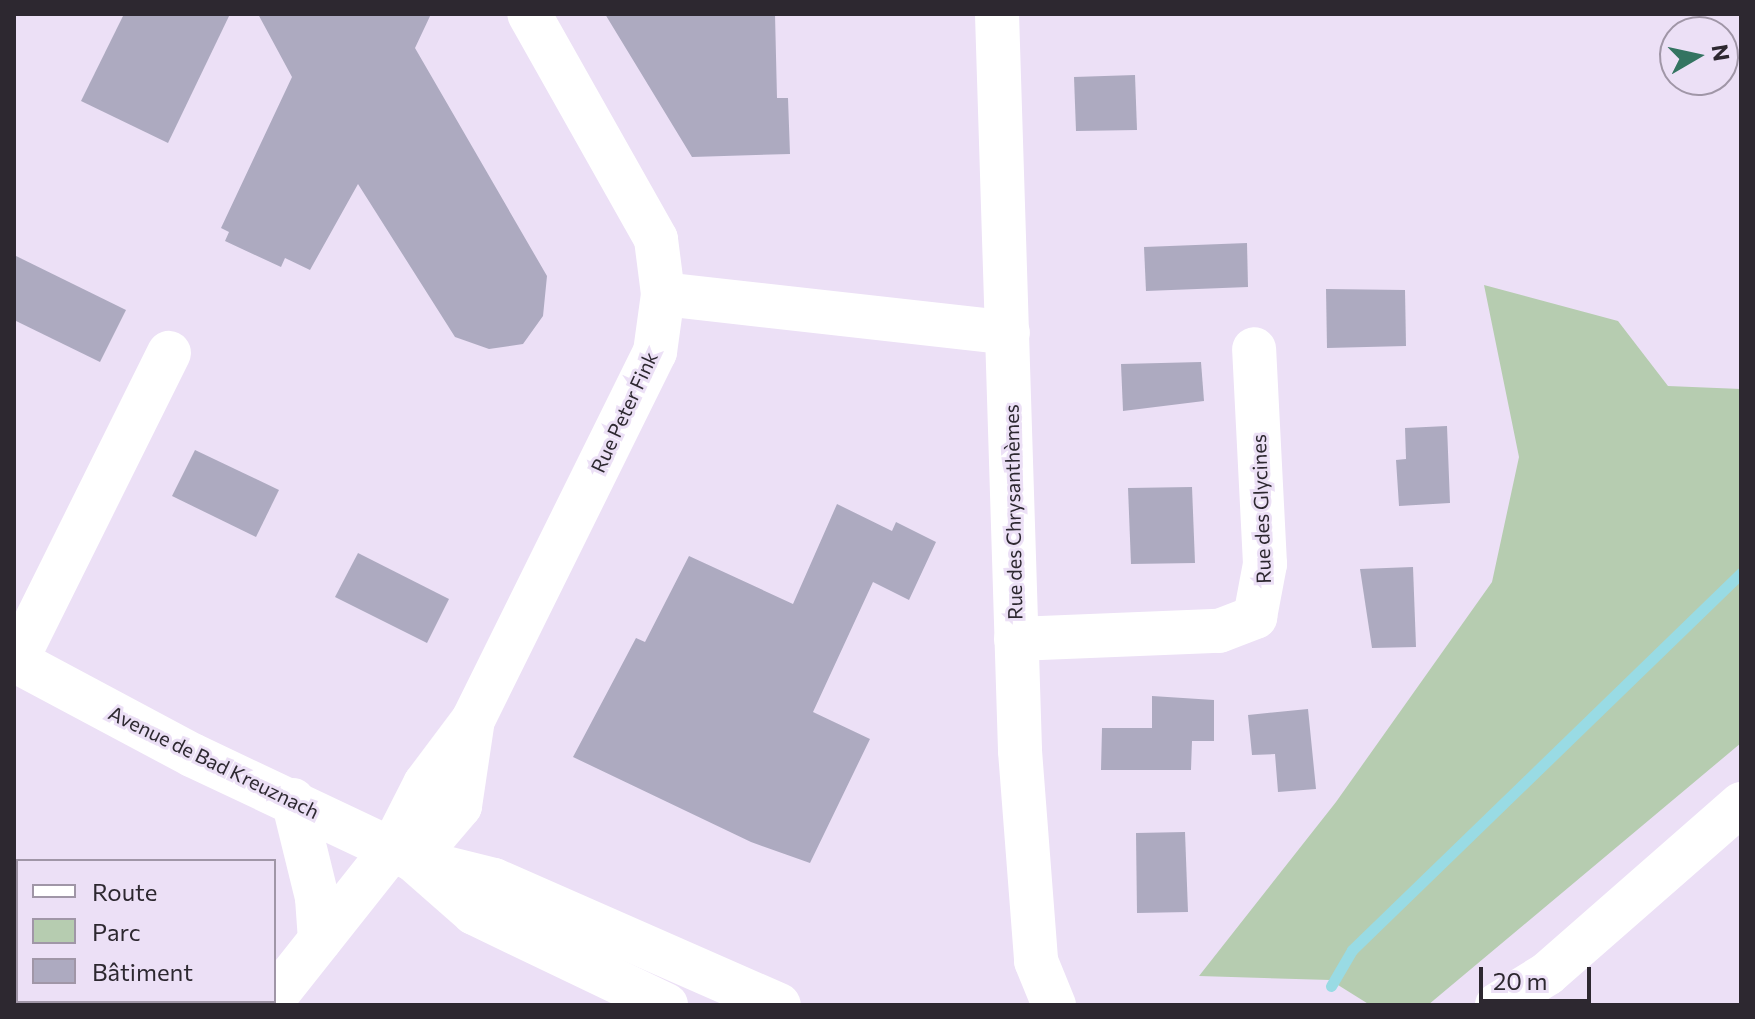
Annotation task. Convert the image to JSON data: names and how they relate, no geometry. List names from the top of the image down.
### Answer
{
  "streets": {
    "street": [
      "Rue Peter Fink",
      "Rue des Glycines",
      "Rue des Chrysanthèmes",
      "Avenue de Bad Kreuznach"
    ]
  },
  "crossings": [
    ["Rue Peter Fink", "Avenue de Bad Kreuznach"],
    ["Rue des Glycines", "Rue des Chrysanthèmes"]
  ],
  "legend": ["Route", "Parc", "Bâtiment"],
  "scale_bar": "20 m",
  "north": "right"
}
